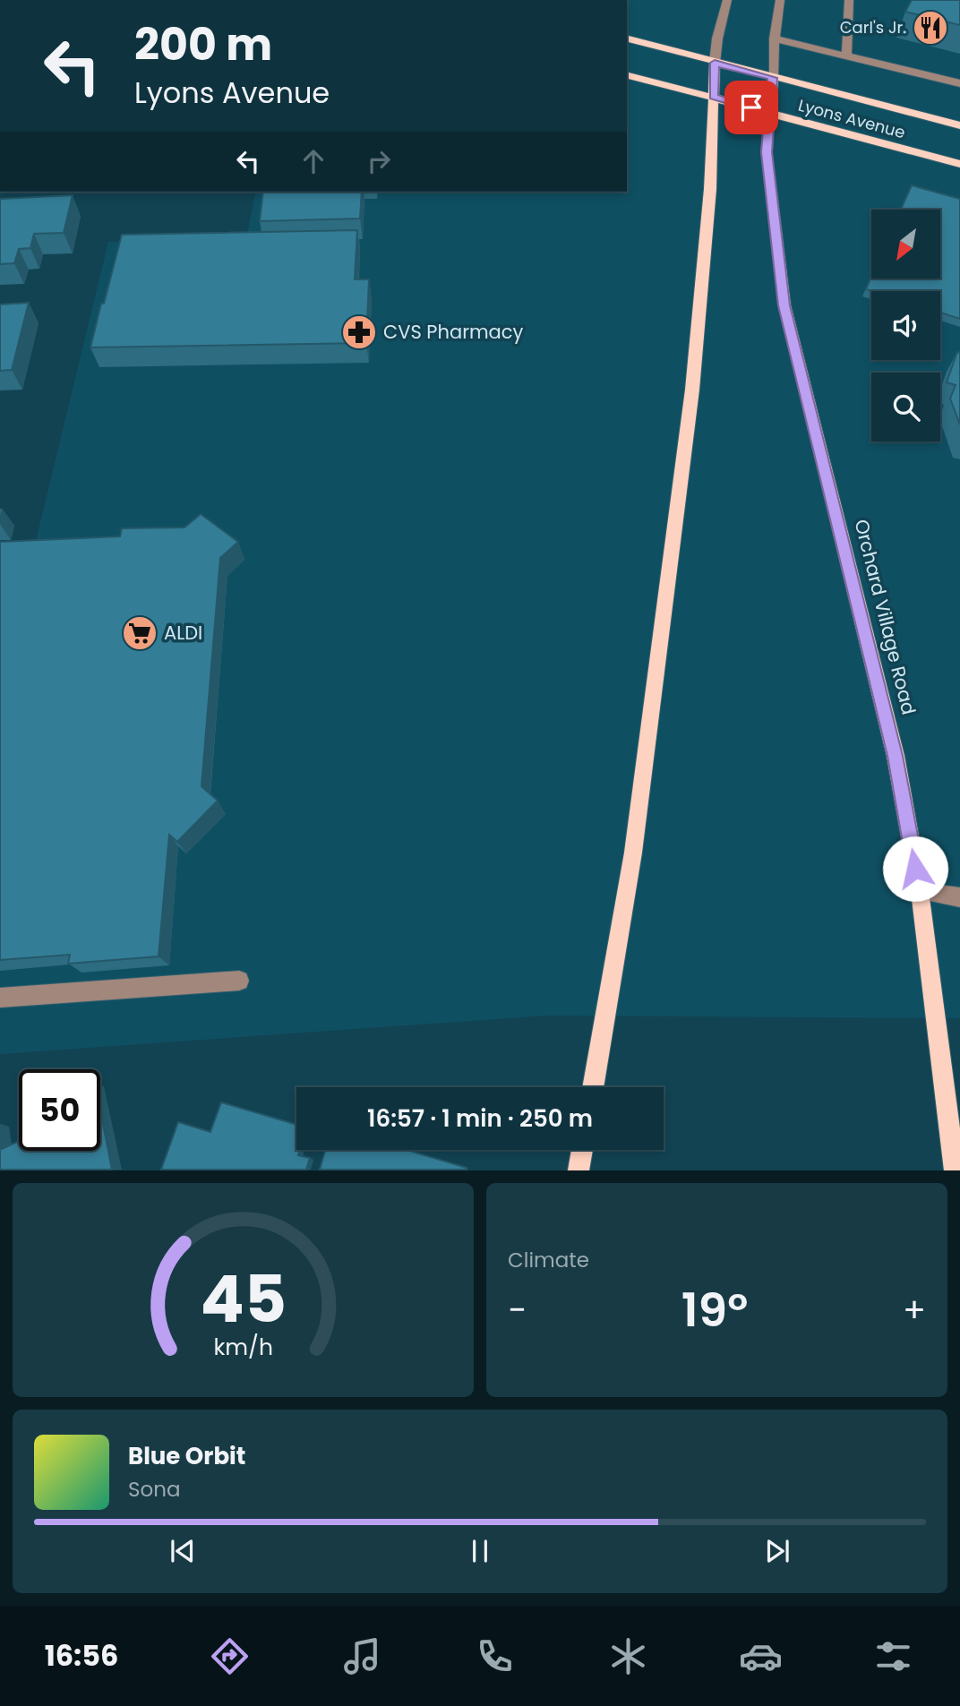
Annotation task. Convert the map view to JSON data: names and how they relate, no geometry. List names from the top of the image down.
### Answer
{
  "streets": {
    "main road": ["Lyons Avenue", "Orchard Village Road"]
  },
  "crossings": [
    ["Lyons Avenue", "Orchard Village Road"]
  ],
  "places": {
    "restaurant": ["Carl's Jr."],
    "pharmacy": ["CVS Pharmacy"],
    "supermarket": ["ALDI"]
  },
  "north": "bottom left",
  "page": {
    "turn": ["200 m", "Lyons Avenue"],
    "limit": "50",
    "trip": "16:57 · 1 min · 250 m",
    "tile": "Climate",
    "heat": ["−", "19°", "+"],
    "song": ["Blue Orbit", "Sona"],
    "tabs": "16:56",
    "gauge": ["45", "km/h"]
  }
}
